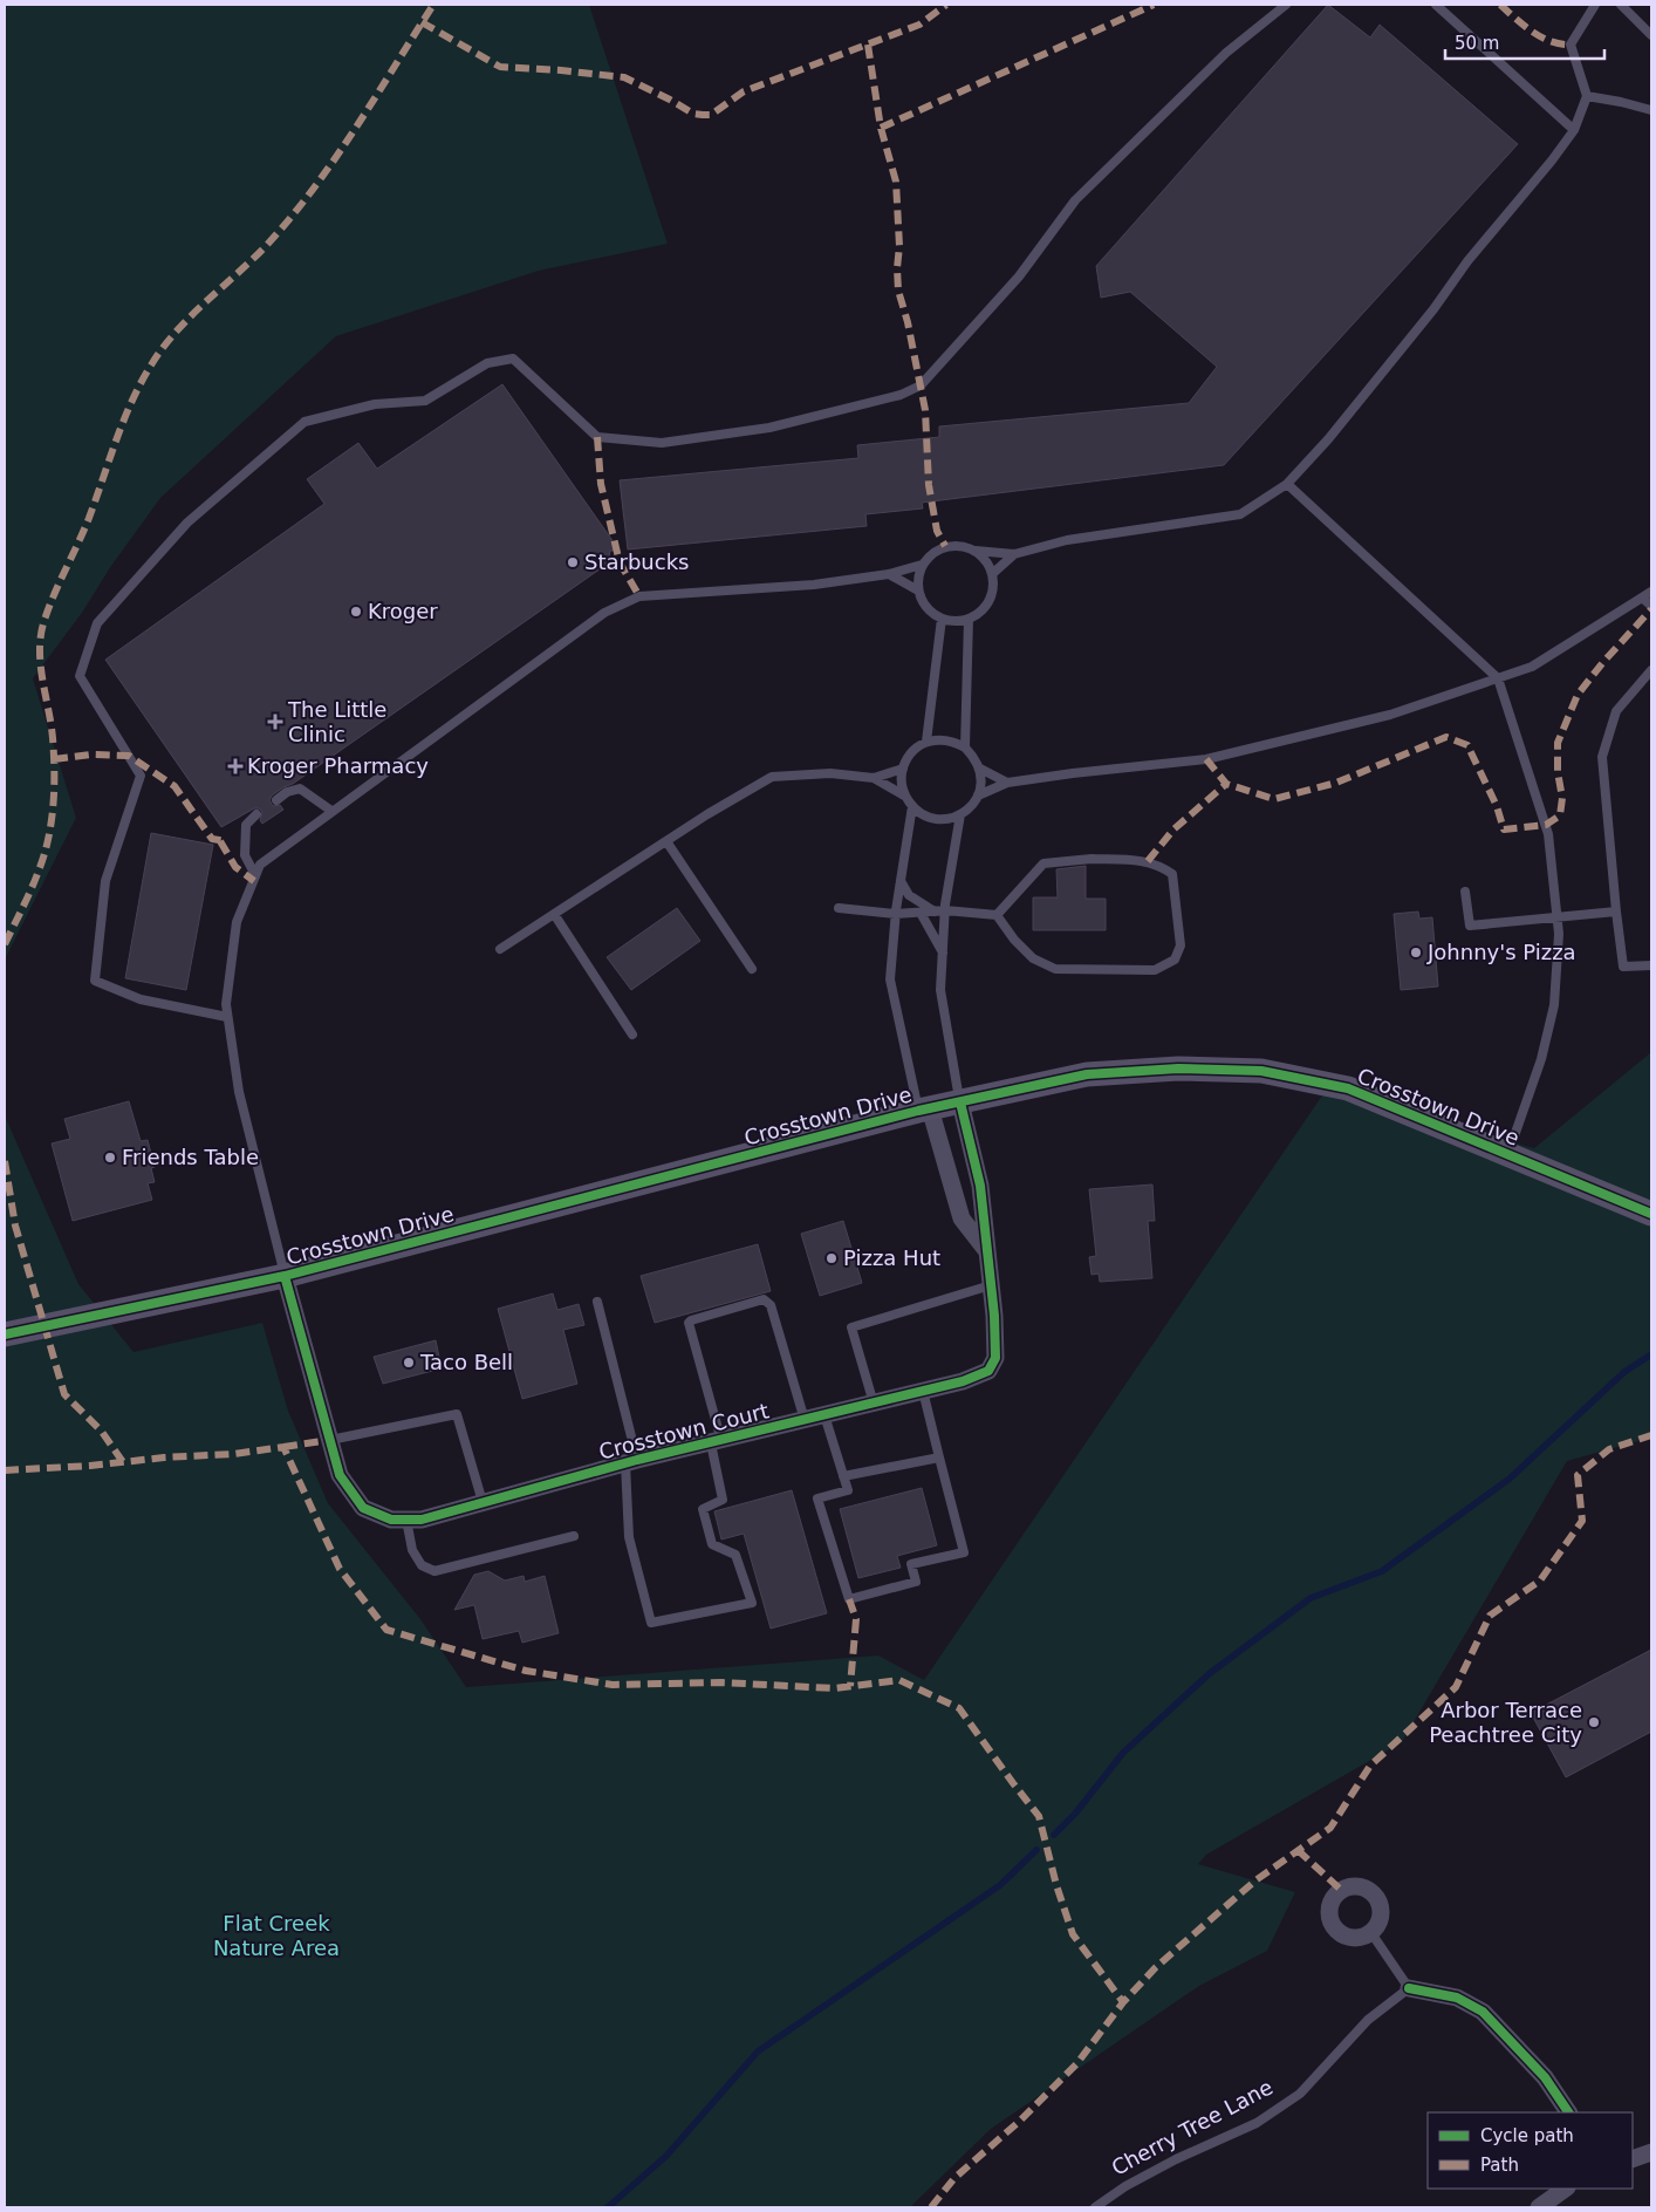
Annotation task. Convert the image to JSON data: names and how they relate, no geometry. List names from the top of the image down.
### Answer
{
  "streets": {
    "street": ["Crosstown Drive", "Crosstown Court"],
    "lane": ["Cherry Tree Lane"]
  },
  "crossings": [
    ["Crosstown Drive", "Crosstown Court"]
  ],
  "parks": ["Flat Creek Nature Area"],
  "places": {
    "other": [
      "Starbucks",
      "Kroger",
      "Johnny's Pizza",
      "Friends Table",
      "Pizza Hut",
      "Taco Bell",
      "Arbor Terrace Peachtree City"
    ],
    "health": ["The Little Clinic", "Kroger Pharmacy"]
  },
  "legend": ["Cycle path", "Path"],
  "scale_bar": "50 m"
}
